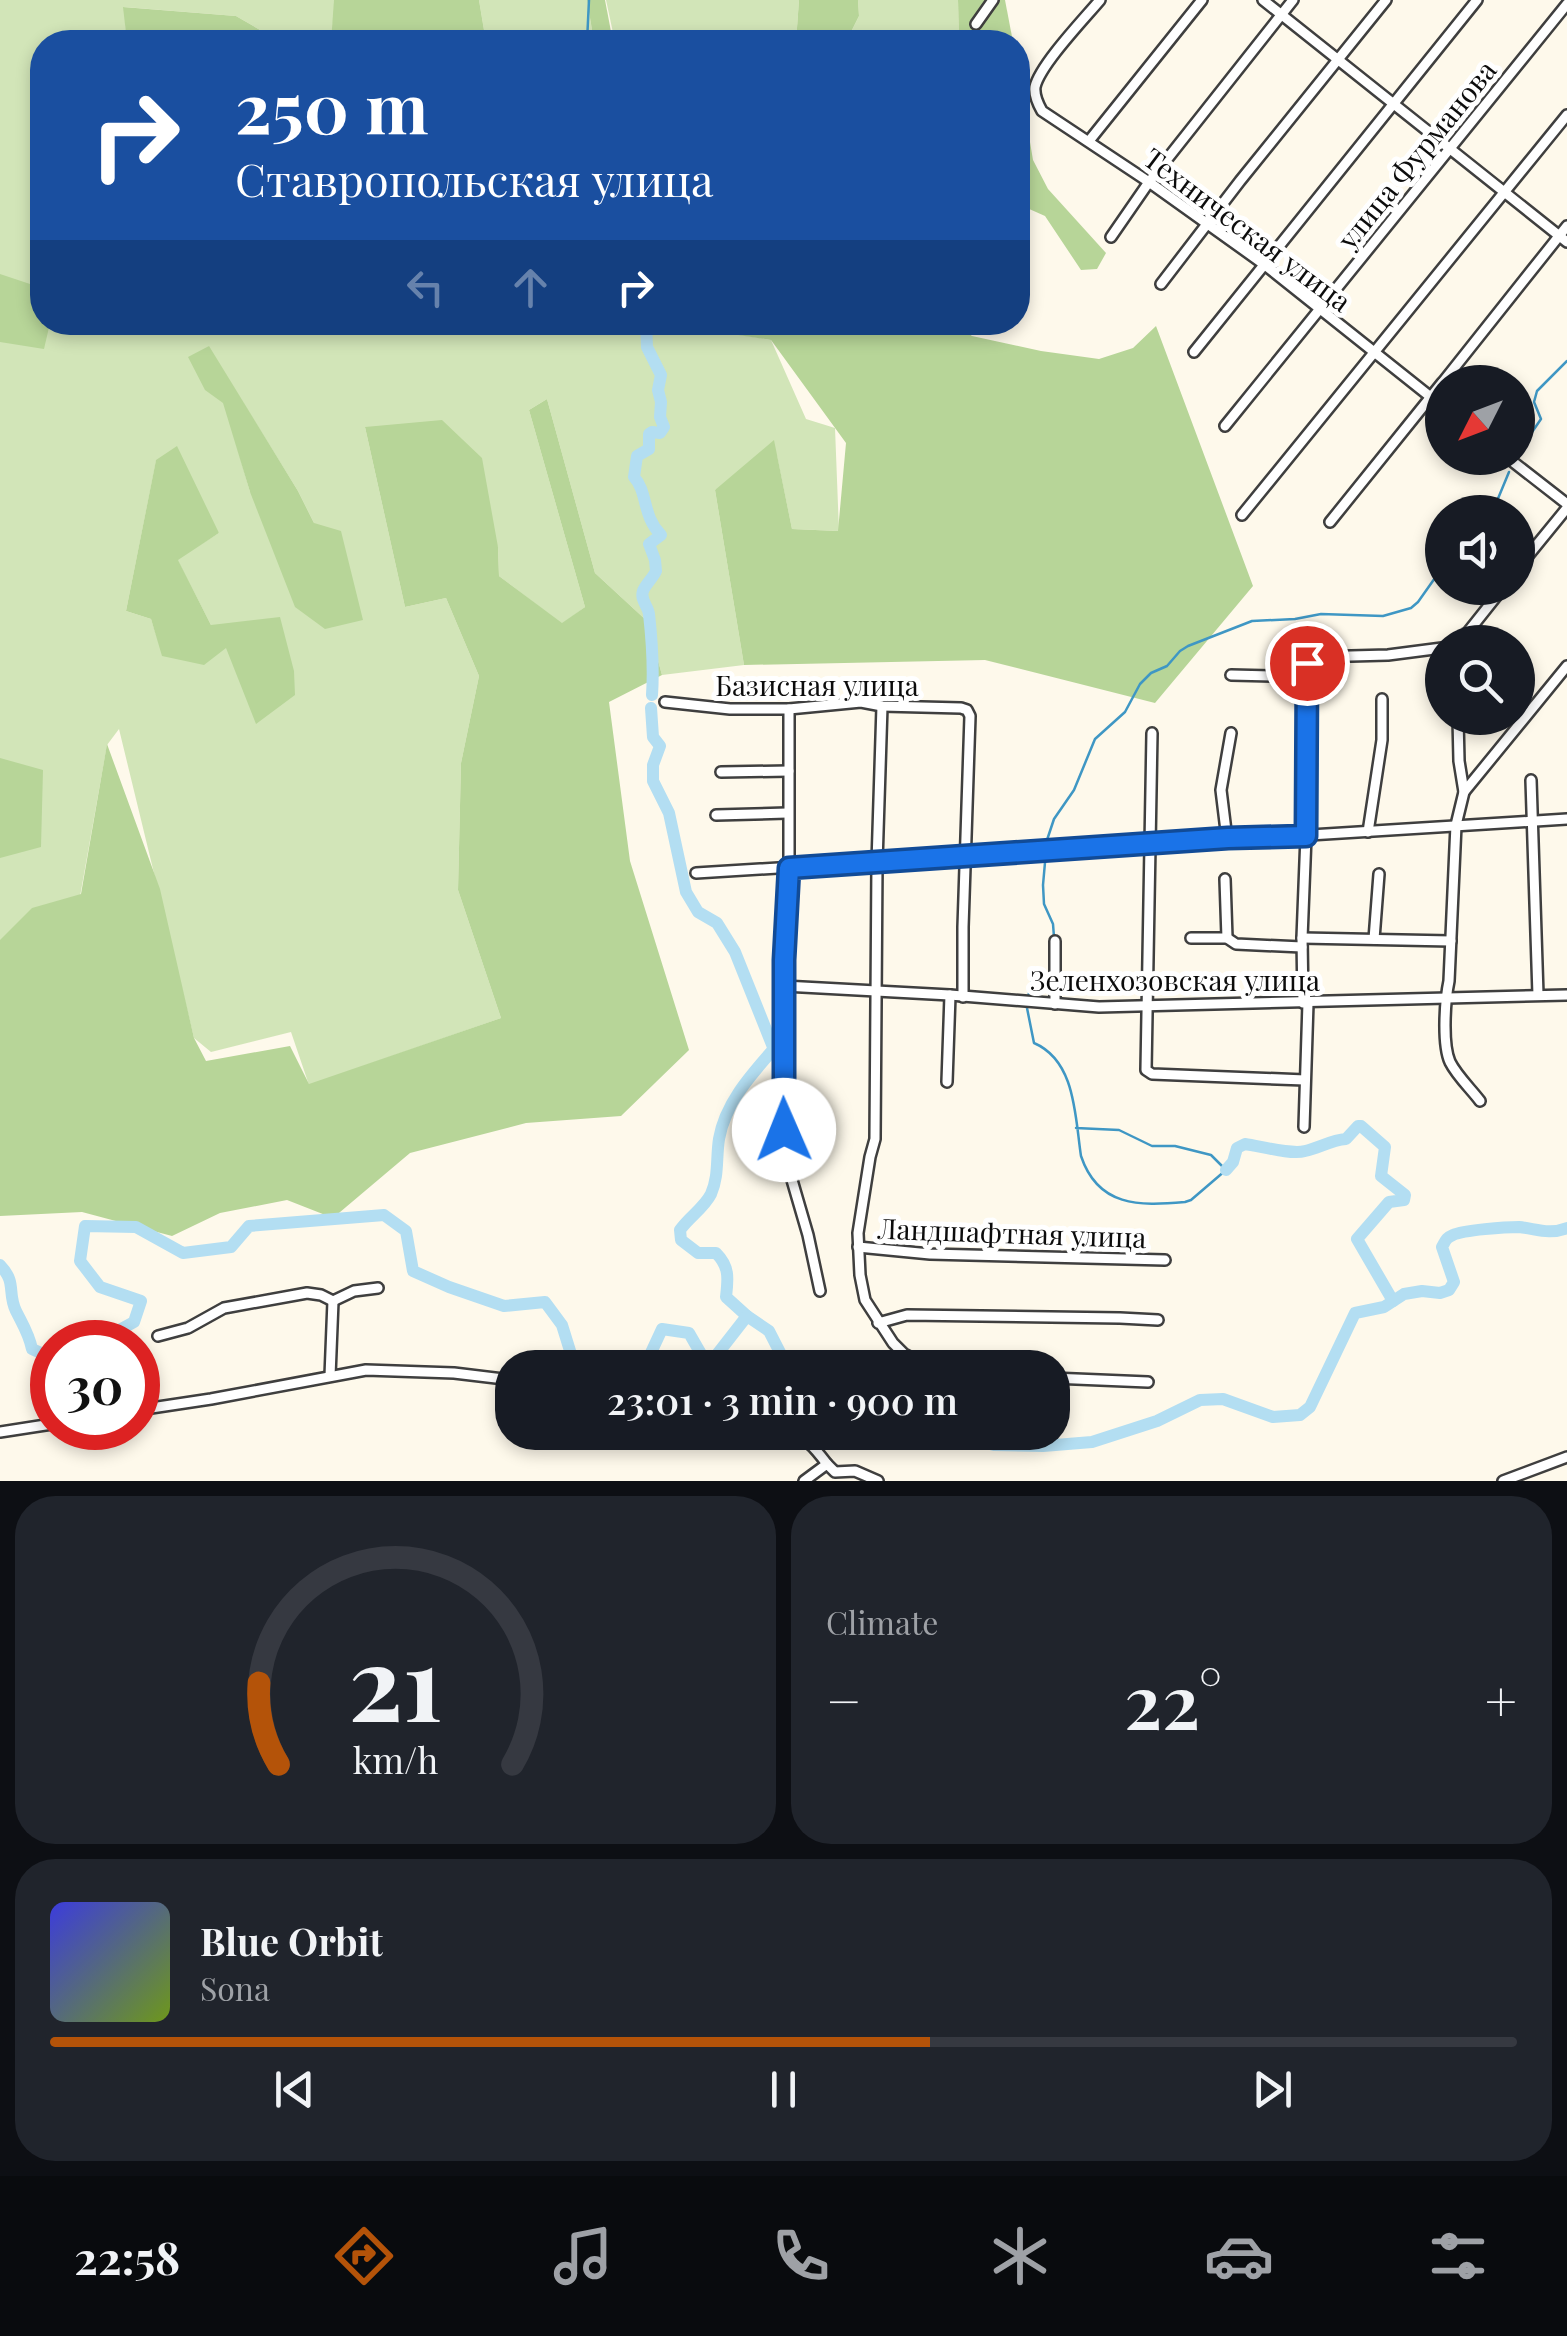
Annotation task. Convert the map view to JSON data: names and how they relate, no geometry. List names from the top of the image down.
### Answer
{
  "streets": {
    "street": [
      "улица Фурманова",
      "Техническая улица",
      "Базисная улица",
      "Зеленхозовская улица",
      "Ландшафтная улица"
    ]
  },
  "crossings": [
    ["улица Фурманова", "Техническая улица"]
  ],
  "north": "bottom left",
  "page": {
    "turn": ["250 m", "Ставропольская улица"],
    "limit": "30",
    "trip": "23:01 · 3 min · 900 m",
    "tile": "Climate",
    "heat": ["−", "22°", "+"],
    "song": ["Blue Orbit", "Sona"],
    "tabs": "22:58",
    "gauge": ["21", "km/h"]
  }
}
